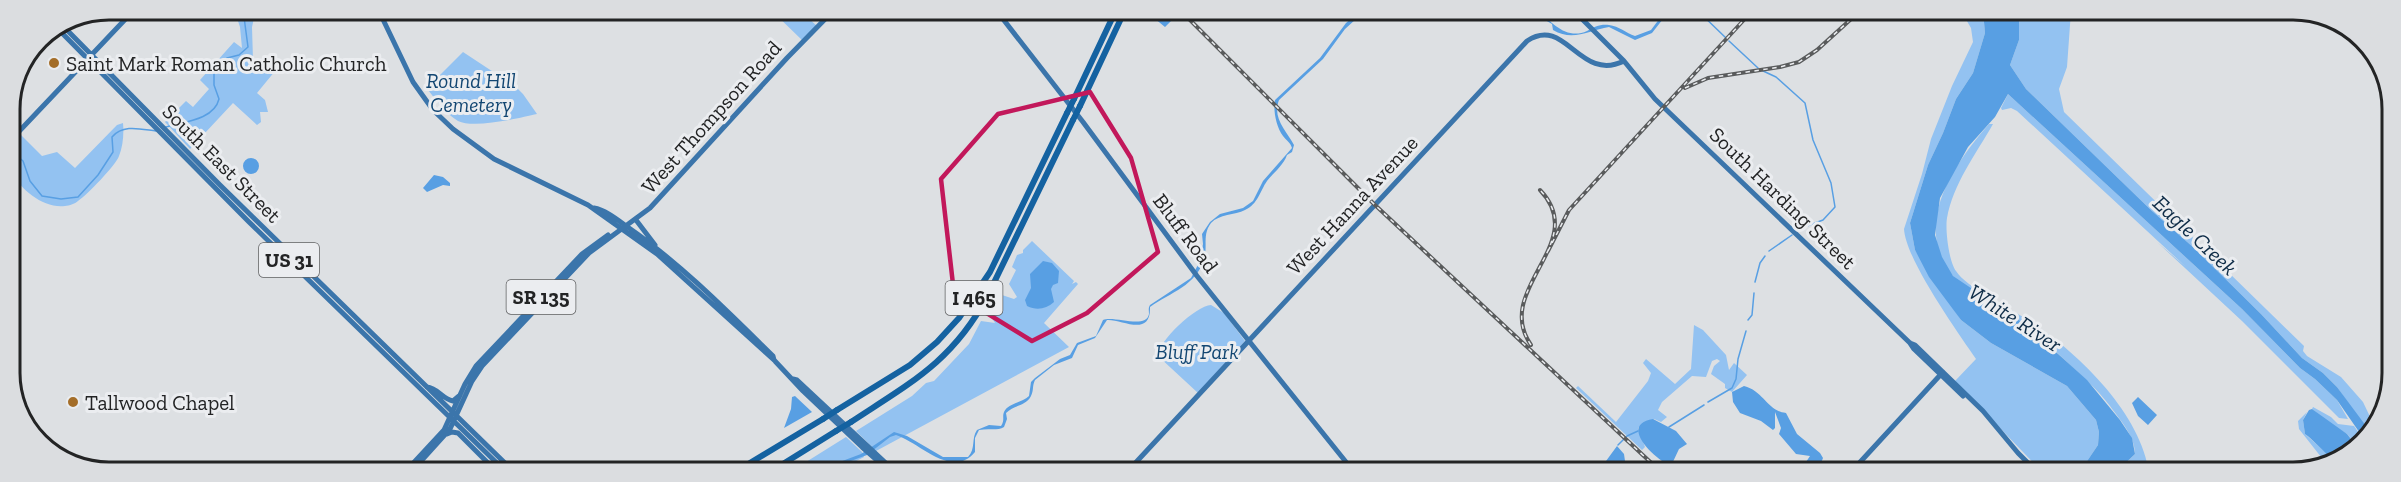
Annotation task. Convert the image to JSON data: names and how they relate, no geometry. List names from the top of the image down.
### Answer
{
  "streets": {
    "highway": ["I 465"],
    "main road": [
      "West Thompson Road",
      "South East Street",
      "South Harding Street",
      "West Hanna Avenue",
      "Bluff Road",
      "US 31",
      "SR 135"
    ]
  },
  "crossings": [
    ["West Thompson Road", "SR 135"],
    ["South East Street", "SR 135"],
    ["South Harding Street", "West Hanna Avenue"],
    ["West Hanna Avenue", "Bluff Road"]
  ],
  "water": ["Eagle Creek", "White River"],
  "parks": ["Round Hill Cemetery", "Bluff Park"],
  "places": ["Saint Mark Roman Catholic Church", "Tallwood Chapel"]
}
